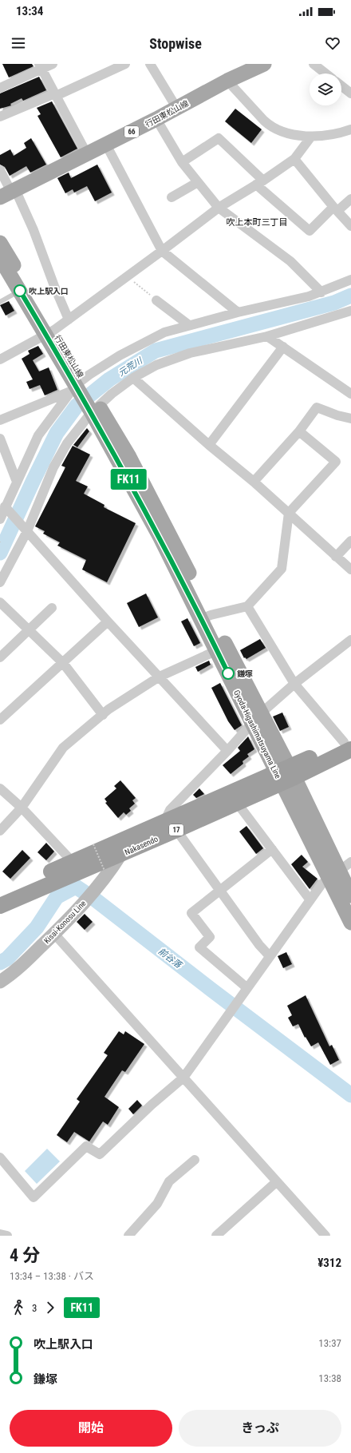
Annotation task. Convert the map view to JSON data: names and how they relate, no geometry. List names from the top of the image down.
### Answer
{
  "streets": {
    "highway": ["17", "Nakasendo"],
    "main road": [
      "行田東松山線",
      "66",
      "Gyoda-Higashimatsuyama Line",
      "Kisai-Konosu Line"
    ]
  },
  "crossings": [
    ["行田東松山線", "Gyoda-Higashimatsuyama Line"],
    ["Gyoda-Higashimatsuyama Line", "Nakasendo"],
    ["Nakasendo", "Kisai-Konosu Line"]
  ],
  "districts": ["吹上本町三丁目"],
  "water": ["元荒川", "前谷落"],
  "places": ["吹上駅入口", "鎌塚"],
  "lines": ["bus line FK11"],
  "page": {
    "status": "13:34",
    "header": "Stopwise",
    "on_map": "FK11",
    "heading": ["4 分", "13:34 – 13:38 · バス", "¥312"],
    "legs": ["3", "FK11"],
    "list": [
      {
        "name": "吹上駅入口",
        "value": "13:37"
      },
      {
        "name": "鎌塚",
        "value": "13:38"
      }
    ],
    "buttons": ["開始", "きっぷ"]
  }
}
